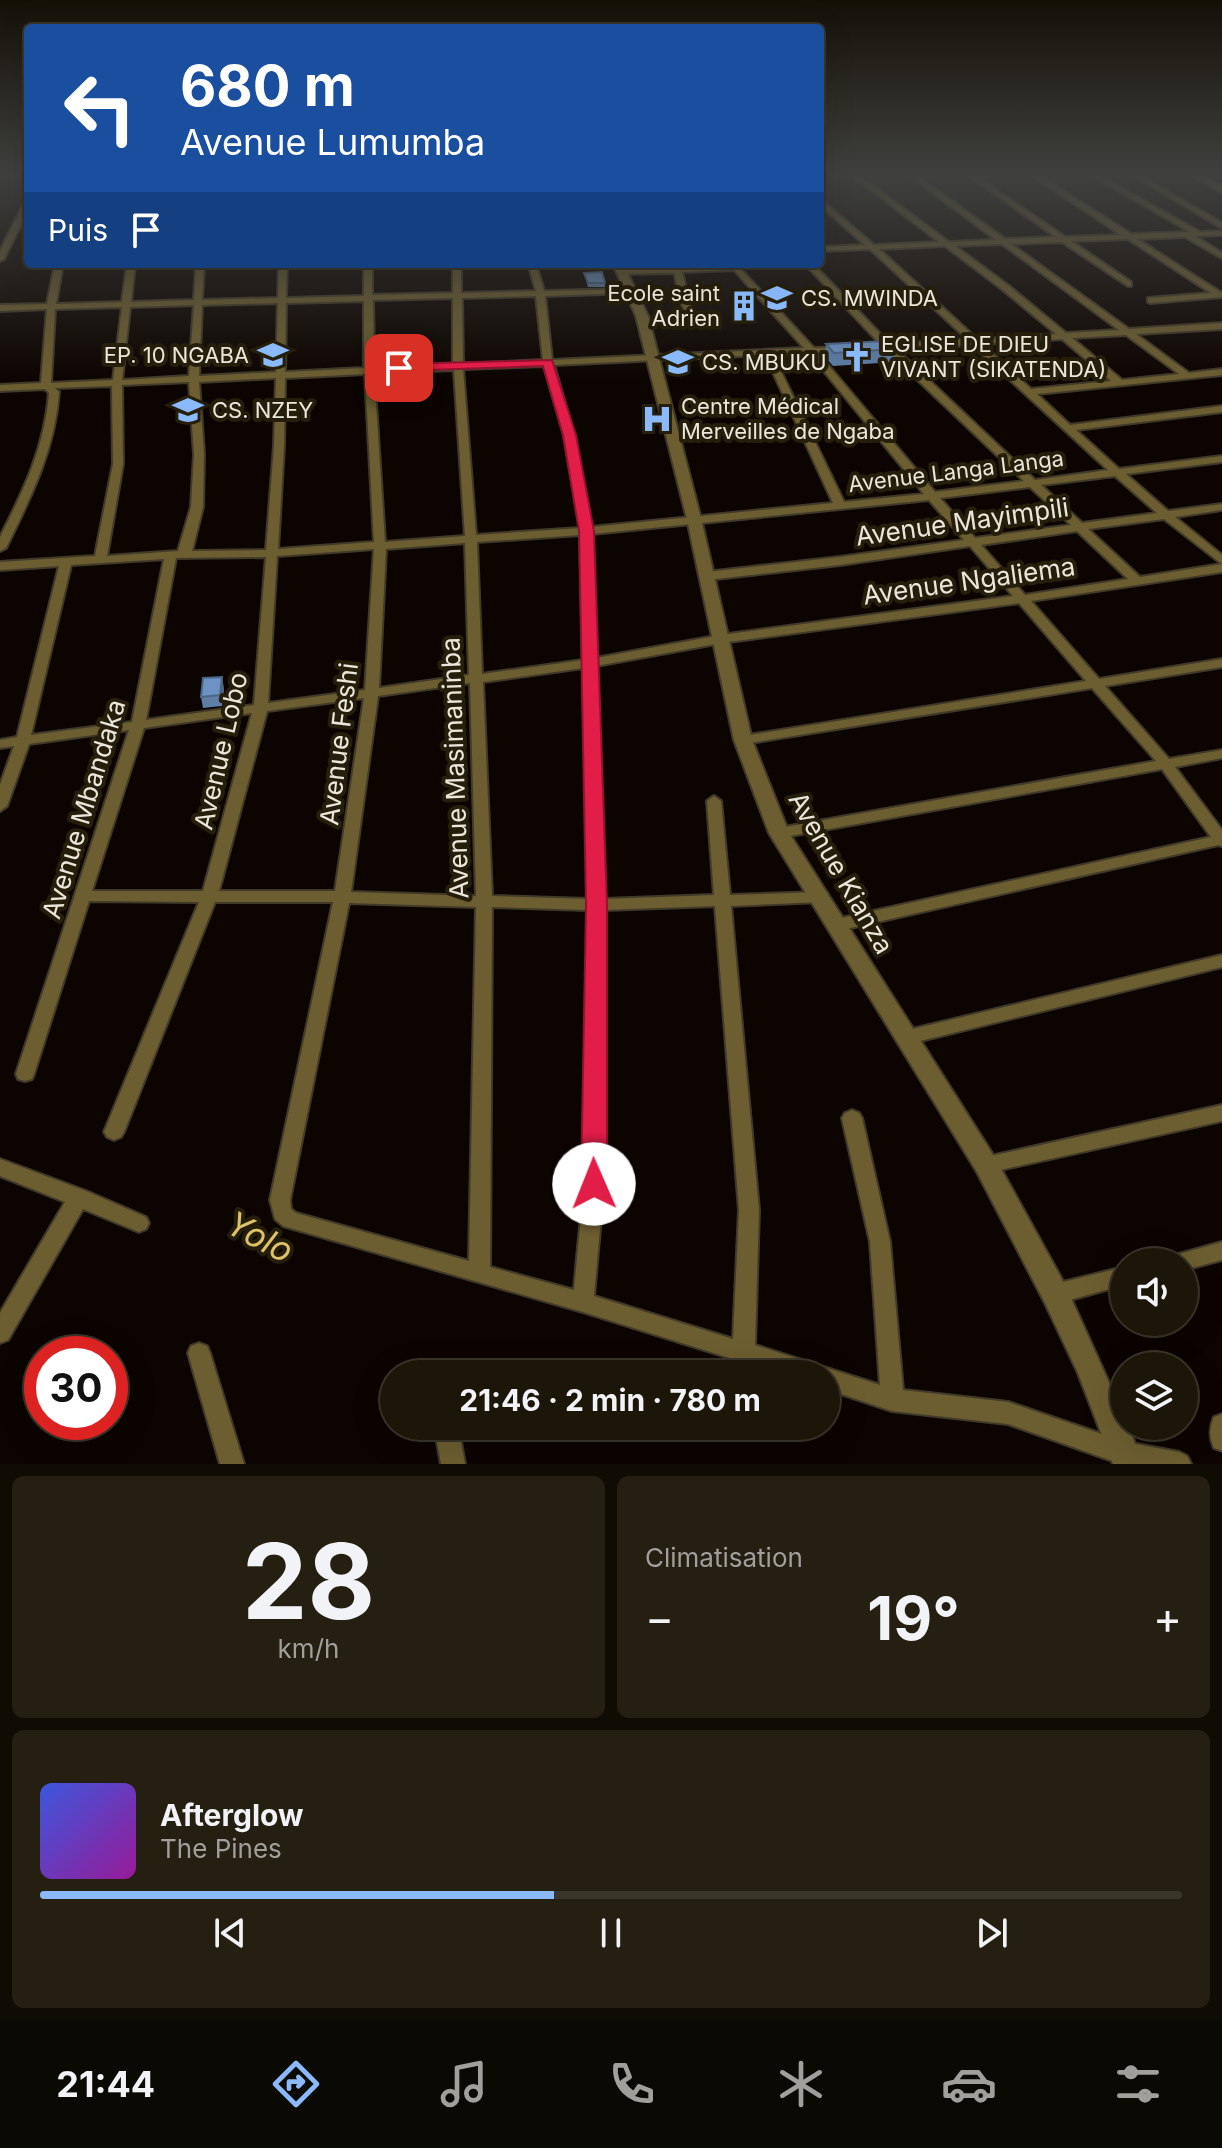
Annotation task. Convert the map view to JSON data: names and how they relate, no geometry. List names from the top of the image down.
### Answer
{
  "streets": {
    "street": [
      "Avenue Langa Langa",
      "Avenue Mayimpili",
      "Avenue Ngaliema",
      "Avenue Feshi",
      "Avenue Lobo",
      "Avenue Masimaninba",
      "Avenue Mbandaka",
      "Avenue Kianza"
    ]
  },
  "crossings": [
    ["Avenue Langa Langa", "Avenue Feshi"],
    ["Avenue Langa Langa", "Avenue Lobo"],
    ["Avenue Langa Langa", "Avenue Masimaninba"],
    ["Avenue Langa Langa", "Avenue Mbandaka"],
    ["Avenue Langa Langa", "Avenue Kianza"],
    ["Avenue Mayimpili", "Avenue Kianza"],
    ["Avenue Ngaliema", "Avenue Feshi"],
    ["Avenue Ngaliema", "Avenue Lobo"],
    ["Avenue Ngaliema", "Avenue Masimaninba"],
    ["Avenue Ngaliema", "Avenue Mbandaka"],
    ["Avenue Ngaliema", "Avenue Kianza"],
    ["Avenue Feshi", "Avenue Masimaninba"]
  ],
  "water": ["Yolo"],
  "places": {
    "school or university": [
      "CS. MWINDA",
      "EP. 10 NGABA",
      "CS. MBUKU",
      "CS. NZEY"
    ],
    "building": ["Ecole saint Adrien"],
    "church": ["EGLISE DE DIEU VIVANT (SIKATENDA)"],
    "hospital": ["Centre Médical Merveilles de Ngaba"]
  },
  "page": {
    "turn": ["680 m", "Avenue Lumumba"],
    "then": "Puis",
    "limit": "30",
    "trip": "21:46 · 2 min · 780 m",
    "tile": [
      ["28", "km/h"],
      "Climatisation"
    ],
    "heat": ["−", "19°", "+"],
    "song": ["Afterglow", "The Pines"],
    "tabs": "21:44"
  }
}
